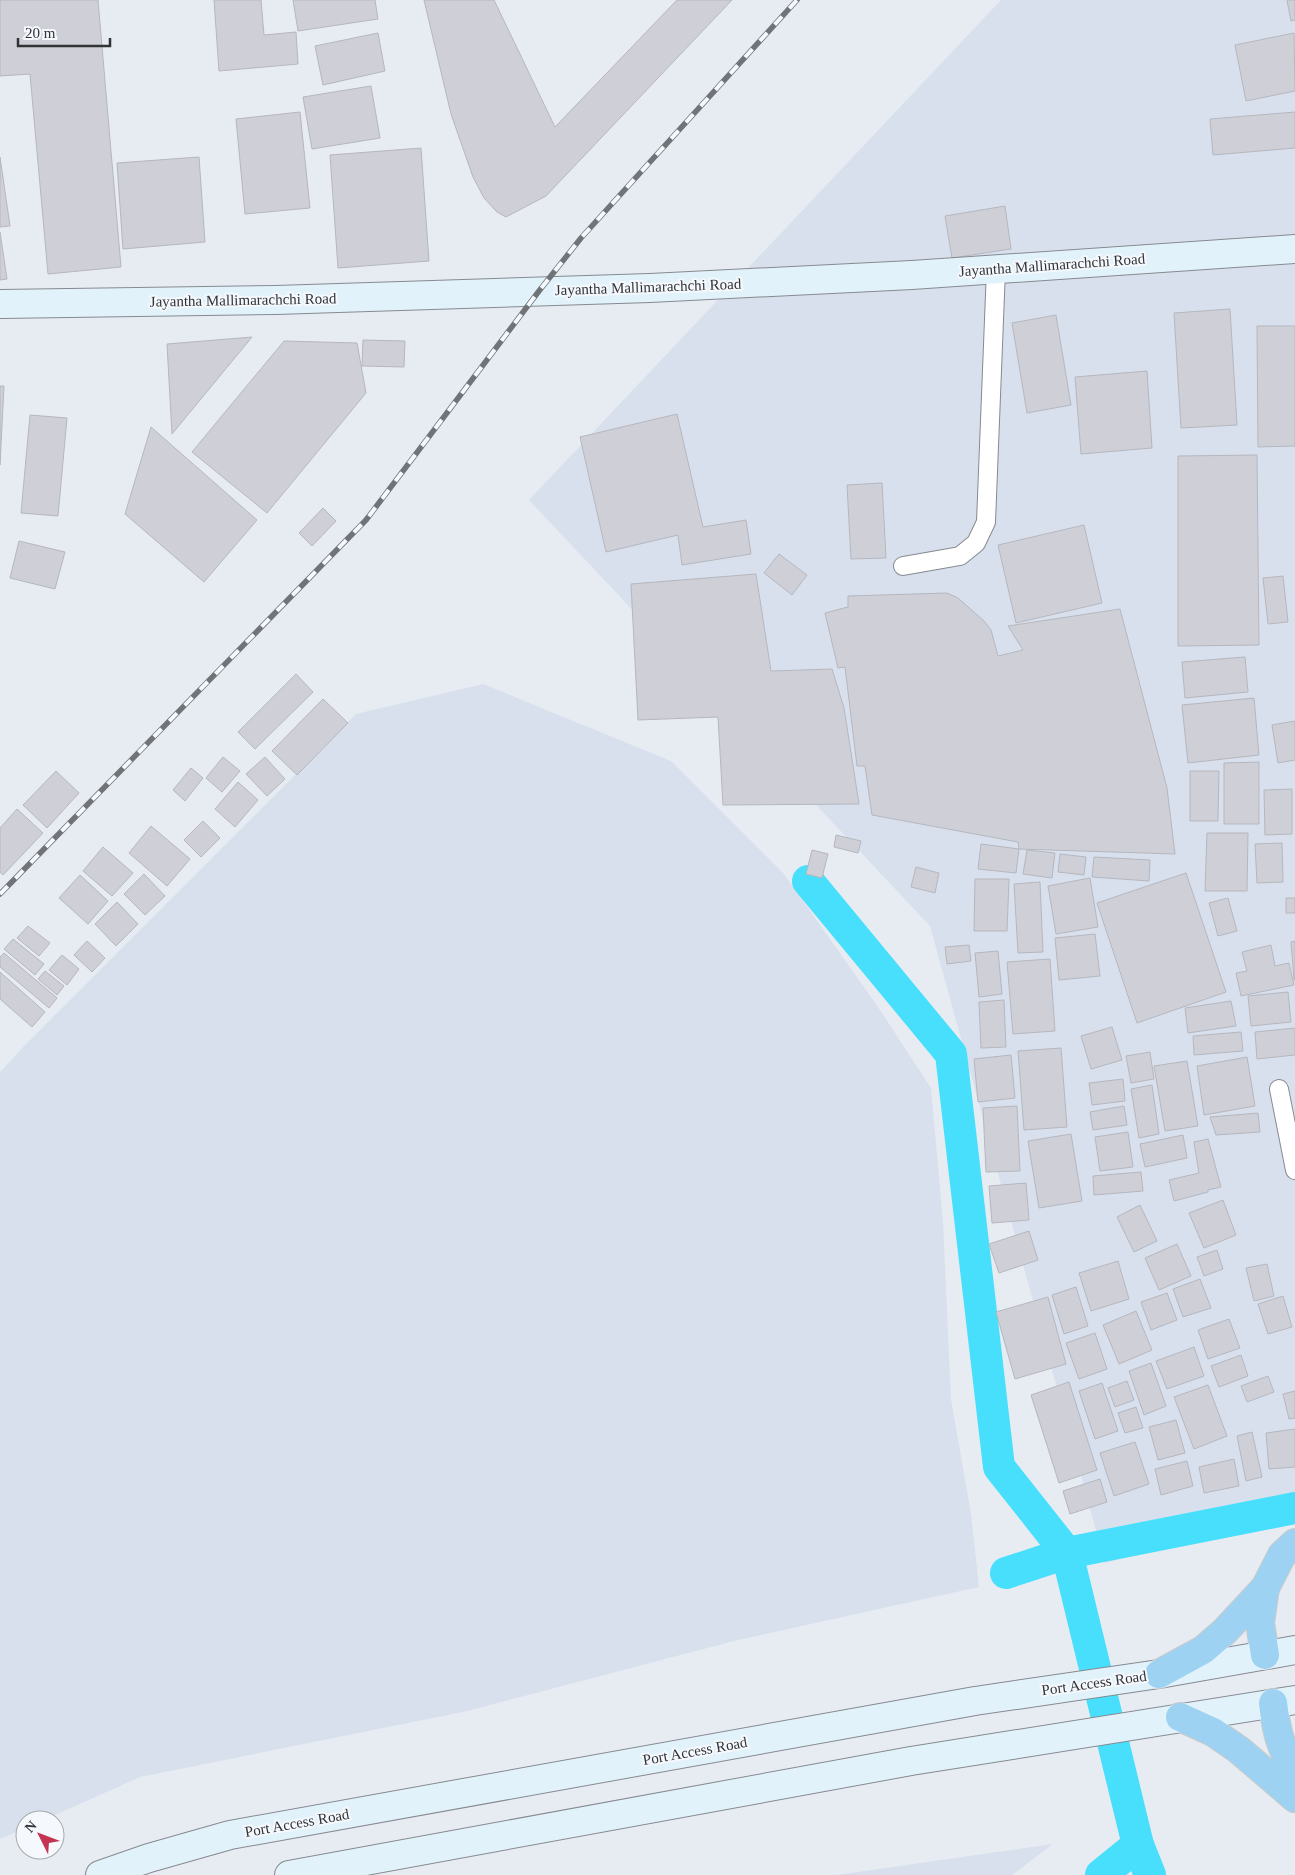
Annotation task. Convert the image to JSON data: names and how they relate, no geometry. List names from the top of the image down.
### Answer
{
  "streets": {
    "main road": ["Jayantha Mallimarachchi Road", "Port Access Road"]
  },
  "scale_bar": "20 m",
  "north": "top left"
}
